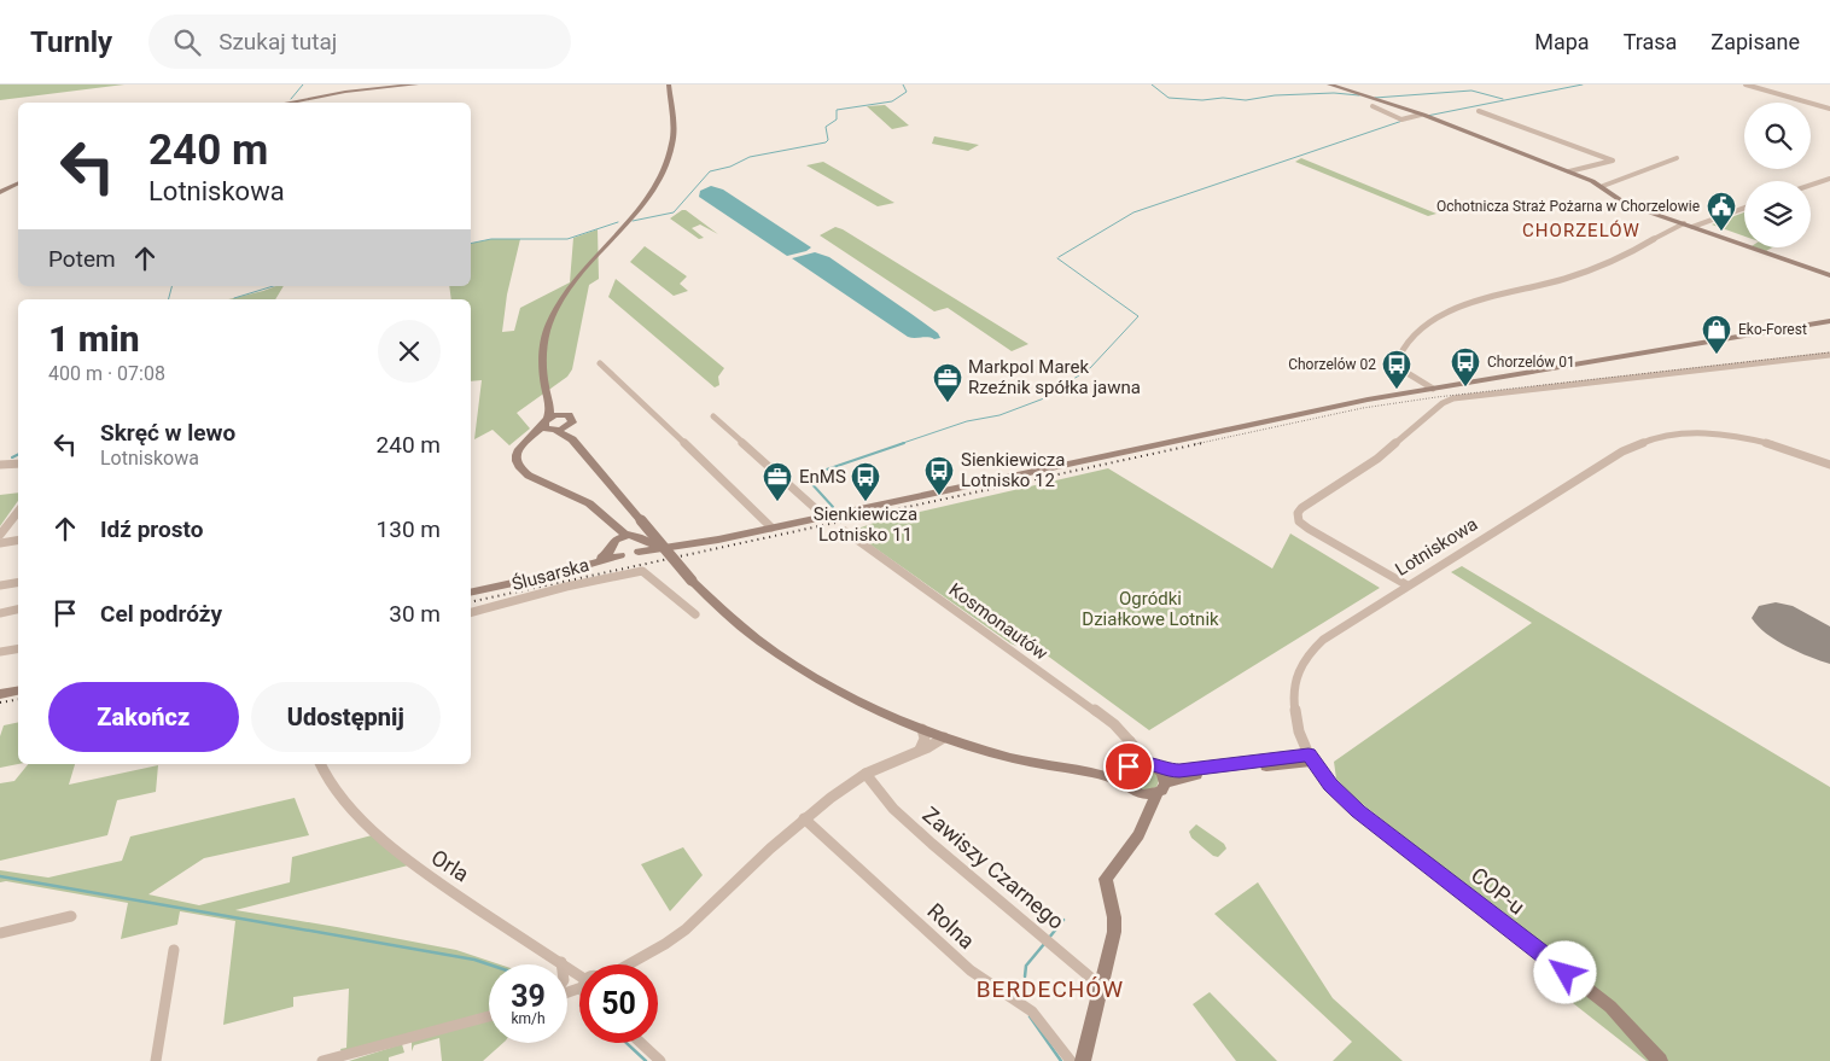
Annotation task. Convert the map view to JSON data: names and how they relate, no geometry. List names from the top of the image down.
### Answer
{
  "streets": {
    "main road": ["COP-u"],
    "street": [
      "Lotniskowa",
      "Ślusarska",
      "Kosmonautów",
      "Orla",
      "Zawiszy Czarnego",
      "Rolna"
    ]
  },
  "crossings": [
    ["Lotniskowa", "COP-u"]
  ],
  "districts": ["CHORZELÓW", "BERDECHÓW"],
  "parks": ["Ogródki Działkowe Lotnik"],
  "places": {
    "public building": ["Ochotnicza Straż Pożarna w Chorzelowie"],
    "shop": ["Eko-Forest"],
    "bus stop": [
      "Chorzelów 01",
      "Chorzelów 02",
      "Sienkiewicza Lotnisko 12",
      "Sienkiewicza Lotnisko 11"
    ],
    "office": ["Markpol Marek Rzeźnik spółka jawna", "EnMS"]
  },
  "page": {
    "header": "Turnly",
    "search": "Szukaj tutaj",
    "nav": ["Mapa", "Trasa", "Zapisane"],
    "turn": ["240 m", "Lotniskowa"],
    "then": "Potem",
    "heading": ["1 min", "400 m · 07:08"],
    "list": [
      {
        "name": "Skręć w lewo",
        "note": "Lotniskowa",
        "value": "240 m"
      },
      {
        "name": "Idź prosto",
        "value": "130 m"
      },
      {
        "name": "Cel podróży",
        "value": "30 m"
      }
    ],
    "buttons": ["Zakończ", "Udostępnij"],
    "speed": "39 km/h",
    "limit": "50"
  }
}
